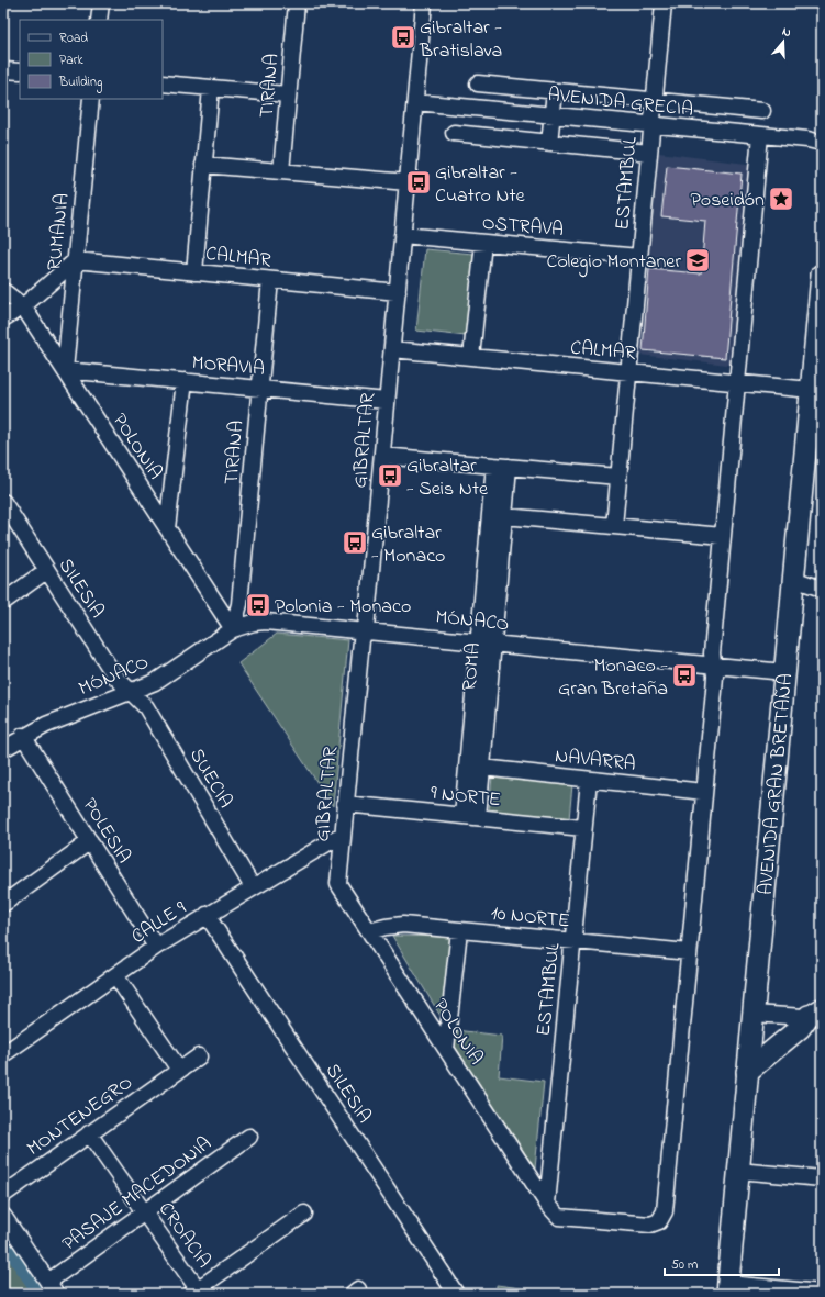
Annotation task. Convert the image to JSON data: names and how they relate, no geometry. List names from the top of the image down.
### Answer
{
  "streets": {
    "main road": ["AVENIDA GRAN BRETAÑA"],
    "street": [
      "TIRANA",
      "AVENIDA GRECIA",
      "ESTAMBUL",
      "OSTRAVA",
      "RUMANIA",
      "CALMAR",
      "MORAVIA",
      "GIBRALTAR",
      "POLONIA",
      "SILESIA",
      "MÓNACO",
      "ROMA",
      "NAVARRA",
      "SUECIA",
      "9 NORTE",
      "POLESIA",
      "10 NORTE",
      "CALLE 9",
      "MONTENEGRO",
      "PASAJE MACEDONIA",
      "CROACIA"
    ]
  },
  "crossings": [
    ["TIRANA", "CALMAR"],
    ["TIRANA", "MORAVIA"],
    ["TIRANA", "POLONIA"],
    ["TIRANA", "MÓNACO"],
    ["AVENIDA GRECIA", "ESTAMBUL"],
    ["AVENIDA GRECIA", "GIBRALTAR"],
    ["ESTAMBUL", "OSTRAVA"],
    ["ESTAMBUL", "CALMAR"],
    ["ESTAMBUL", "POLONIA"],
    ["ESTAMBUL", "NAVARRA"],
    ["ESTAMBUL", "9 NORTE"],
    ["ESTAMBUL", "10 NORTE"],
    ["OSTRAVA", "GIBRALTAR"],
    ["RUMANIA", "CALMAR"],
    ["RUMANIA", "MORAVIA"],
    ["RUMANIA", "POLONIA"],
    ["CALMAR", "GIBRALTAR"],
    ["CALMAR", "AVENIDA GRAN BRETAÑA"],
    ["MORAVIA", "GIBRALTAR"],
    ["MORAVIA", "POLONIA"],
    ["GIBRALTAR", "POLONIA"],
    ["GIBRALTAR", "MÓNACO"],
    ["GIBRALTAR", "9 NORTE"],
    ["GIBRALTAR", "CALLE 9"],
    ["POLONIA", "MÓNACO"],
    ["POLONIA", "10 NORTE"],
    ["SILESIA", "MÓNACO"],
    ["SILESIA", "SUECIA"],
    ["SILESIA", "CALLE 9"],
    ["MÓNACO", "ROMA"],
    ["MÓNACO", "SUECIA"],
    ["MÓNACO", "AVENIDA GRAN BRETAÑA"],
    ["MÓNACO", "POLESIA"],
    ["ROMA", "NAVARRA"],
    ["ROMA", "9 NORTE"],
    ["SUECIA", "CALLE 9"],
    ["POLESIA", "CALLE 9"],
    ["MONTENEGRO", "CROACIA"],
    ["PASAJE MACEDONIA", "CROACIA"]
  ],
  "places": {
    "bus stop": [
      "Gibraltar - Bratislava",
      "Gibraltar - Cuatro Nte",
      "Gibraltar - Seis Nte",
      "Gibraltar - Monaco",
      "Polonia - Monaco",
      "Monaco - Gran Bretaña"
    ],
    "place": ["Poseidón"],
    "school or university": ["Colegio Montaner"]
  },
  "legend": ["Road", "Park", "Building"],
  "scale_bar": "50 m",
  "north": "top"
}
